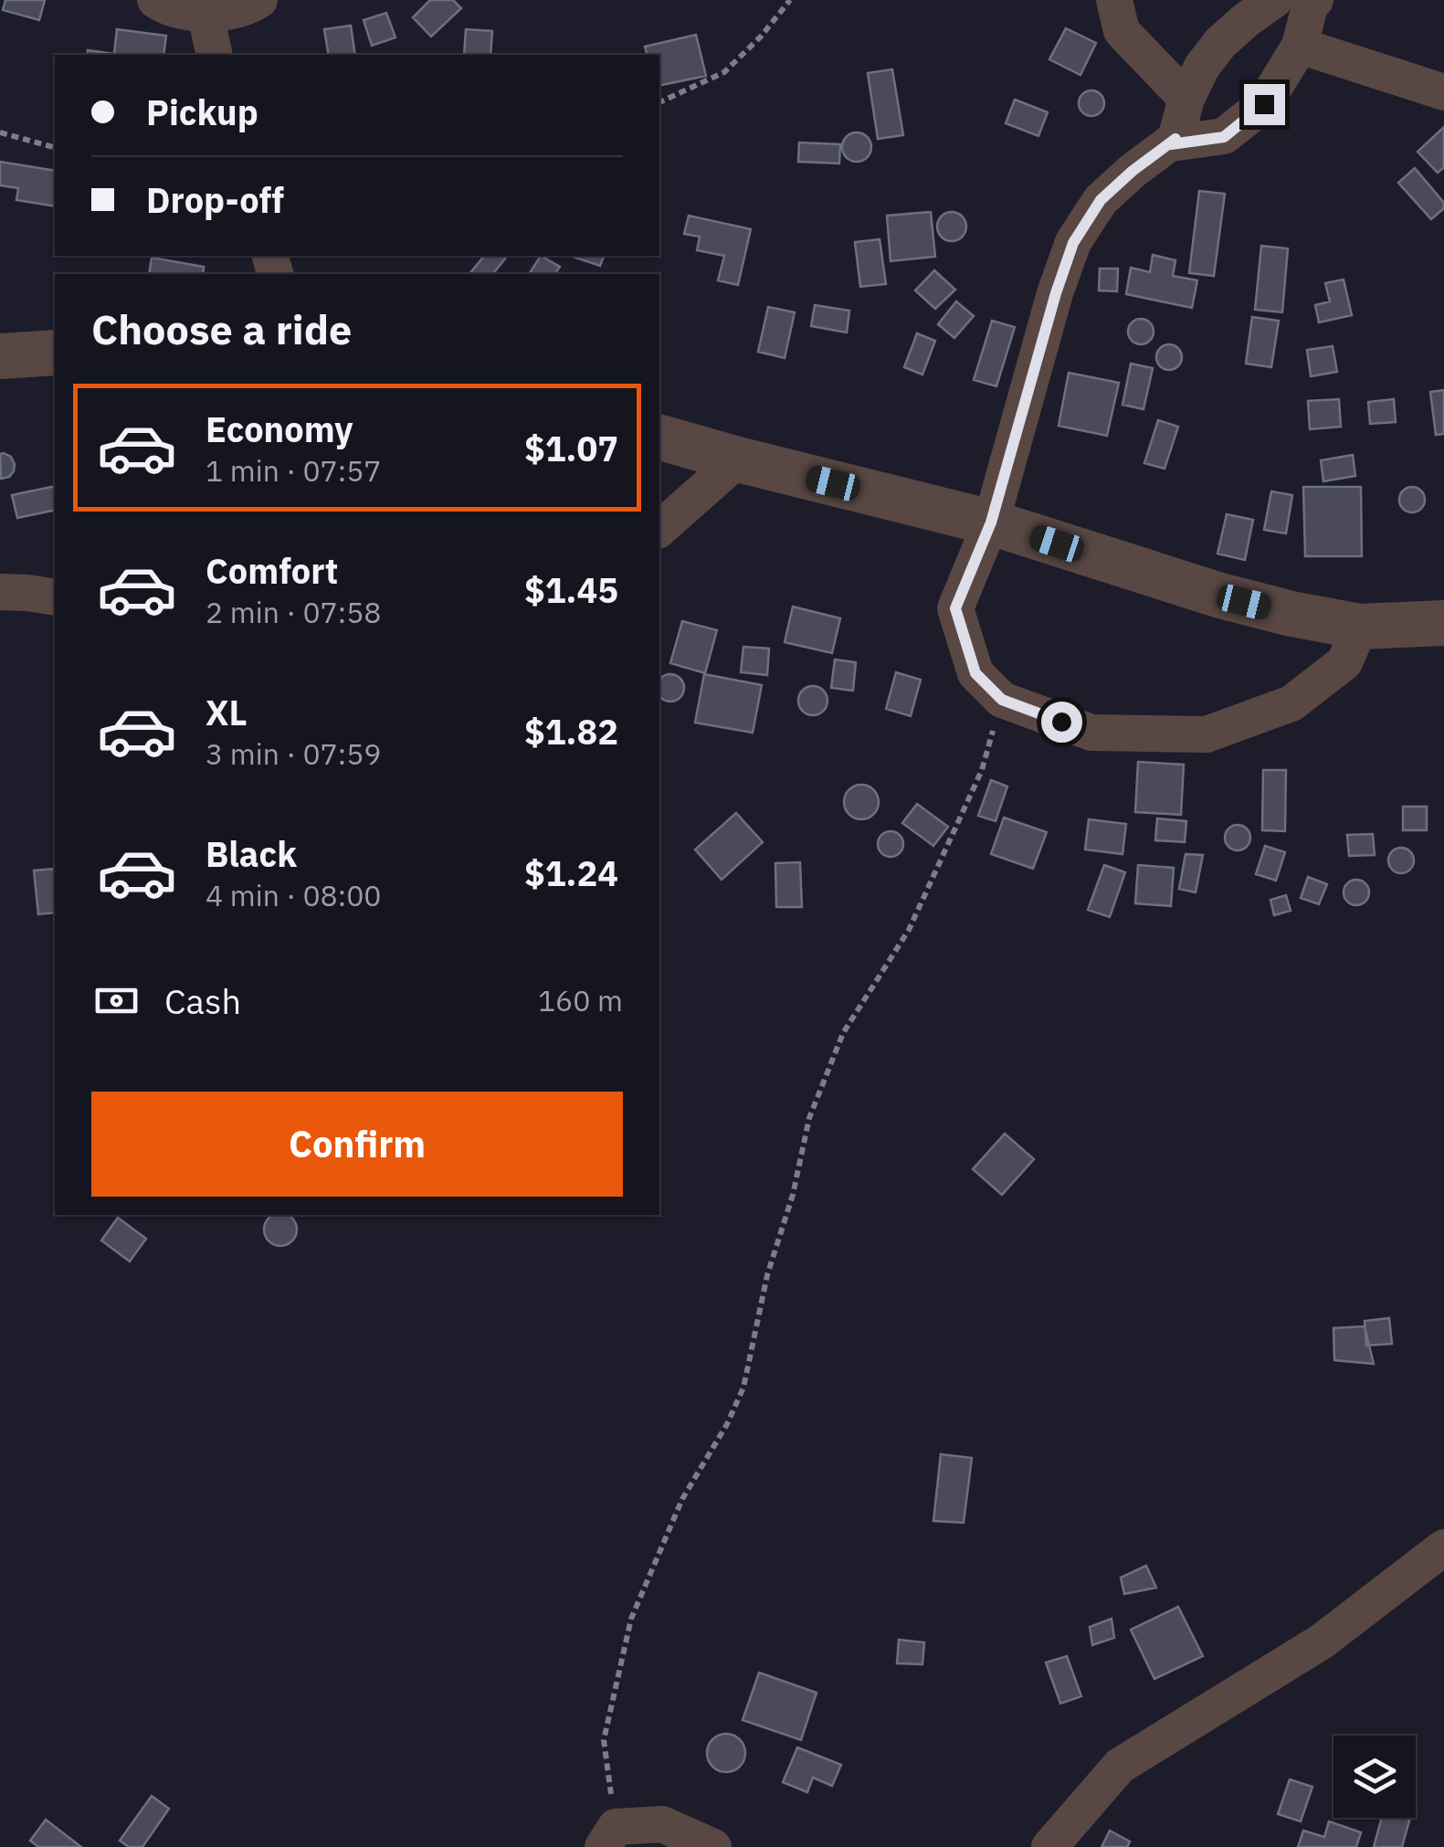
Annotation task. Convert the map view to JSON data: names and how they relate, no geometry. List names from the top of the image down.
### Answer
{
  "page": {
    "banner": ["Pickup", "Drop-off"],
    "heading": "Choose a ride",
    "list": [
      {
        "name": "Economy",
        "note": "1 min · 07:57",
        "value": "$1.07"
      },
      {
        "name": "Comfort",
        "note": "2 min · 07:58",
        "value": "$1.45"
      },
      {
        "name": "XL",
        "note": "3 min · 07:59",
        "value": "$1.82"
      },
      {
        "name": "Black",
        "note": "4 min · 08:00",
        "value": "$1.24"
      }
    ],
    "pay": ["Cash", "160 m"],
    "buttons": "Confirm"
  }
}
